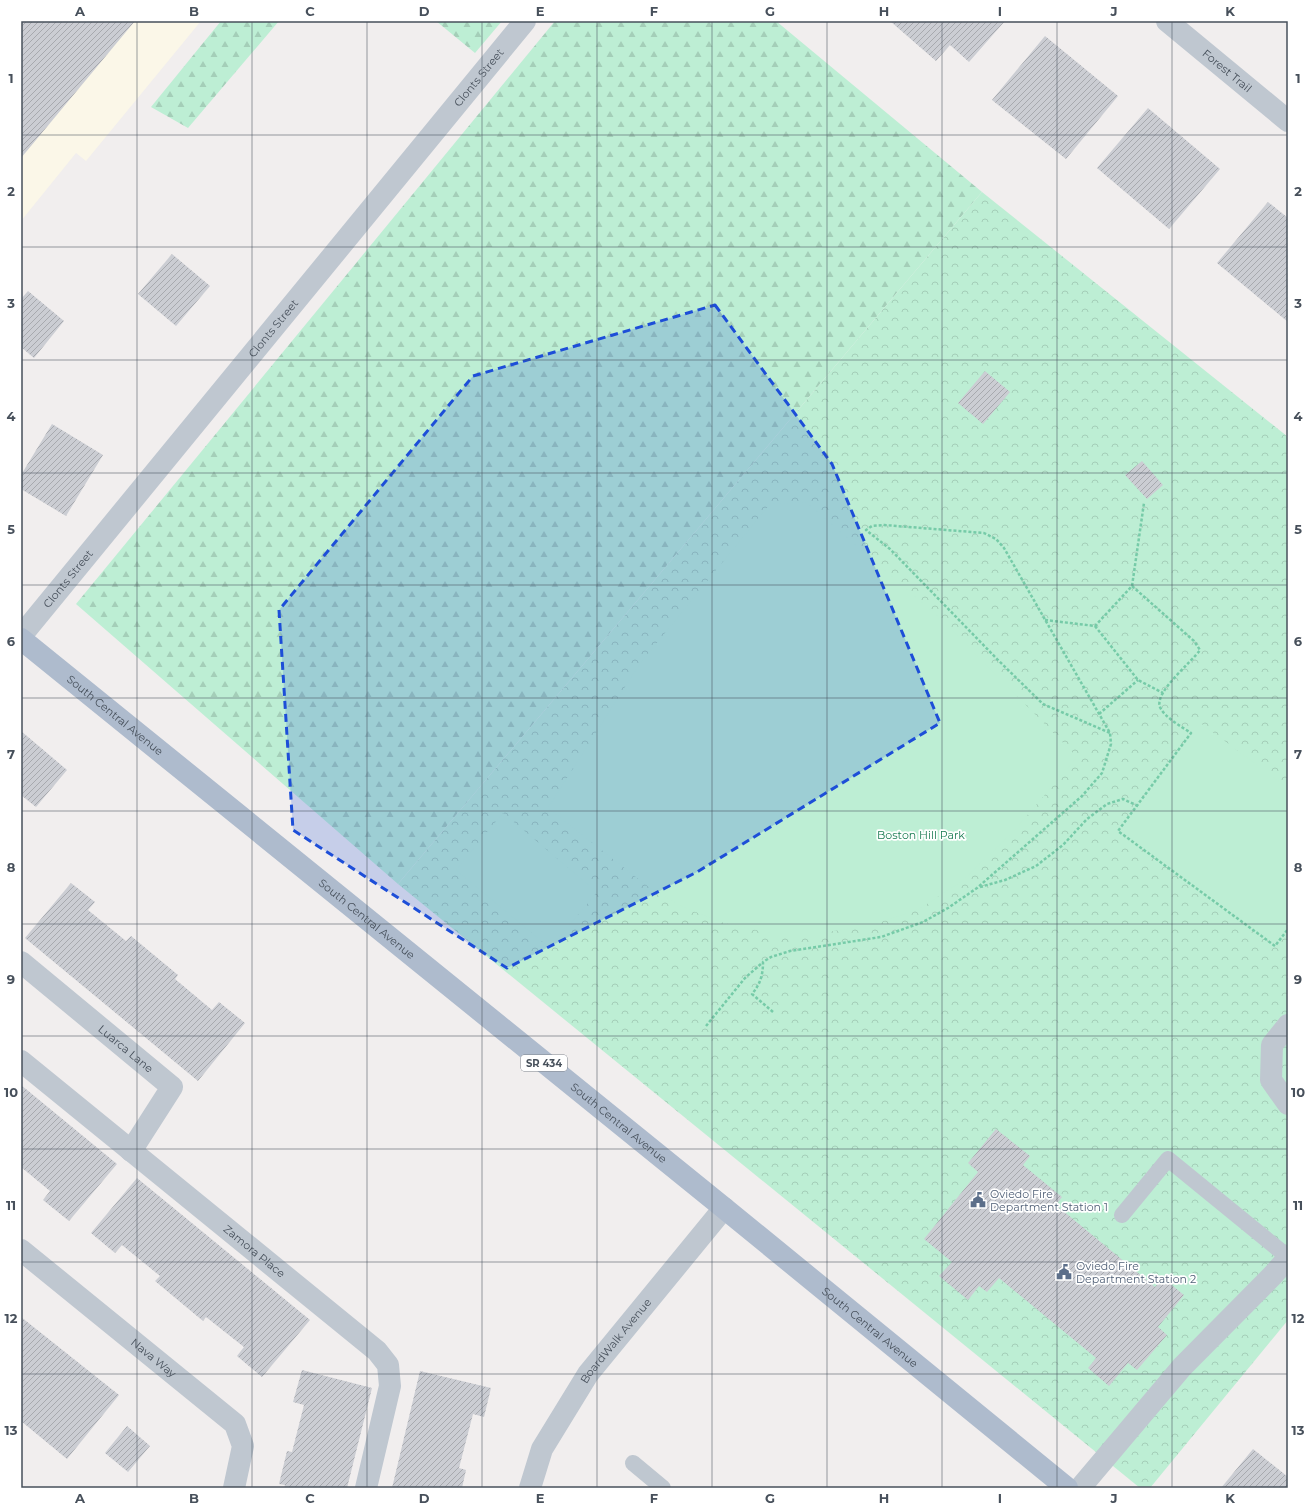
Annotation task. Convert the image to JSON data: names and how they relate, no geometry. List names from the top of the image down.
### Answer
{
  "streets": {
    "main road": ["South Central Avenue", "SR 434"],
    "street": [
      "Forest Trail",
      "Clonts Street",
      "Luarca Lane",
      "Zamora Place",
      "BoardWalk Avenue",
      "Nava Way"
    ]
  },
  "crossings": [
    ["Clonts Street", "South Central Avenue"],
    ["South Central Avenue", "BoardWalk Avenue"],
    ["Luarca Lane", "Zamora Place"]
  ],
  "parks": ["Boston Hill Park"],
  "places": {
    "public building": ["Oviedo Fire Department Station 1", "Oviedo Fire Department Station 2"]
  },
  "grid": {
    "columns": [
      "A",
      "B",
      "C",
      "D",
      "E",
      "F",
      "G",
      "H",
      "I",
      "J",
      "K"
    ],
    "rows": [
      "1",
      "2",
      "3",
      "4",
      "5",
      "6",
      "7",
      "8",
      "9",
      "10",
      "11",
      "12",
      "13"
    ]
  }
}
